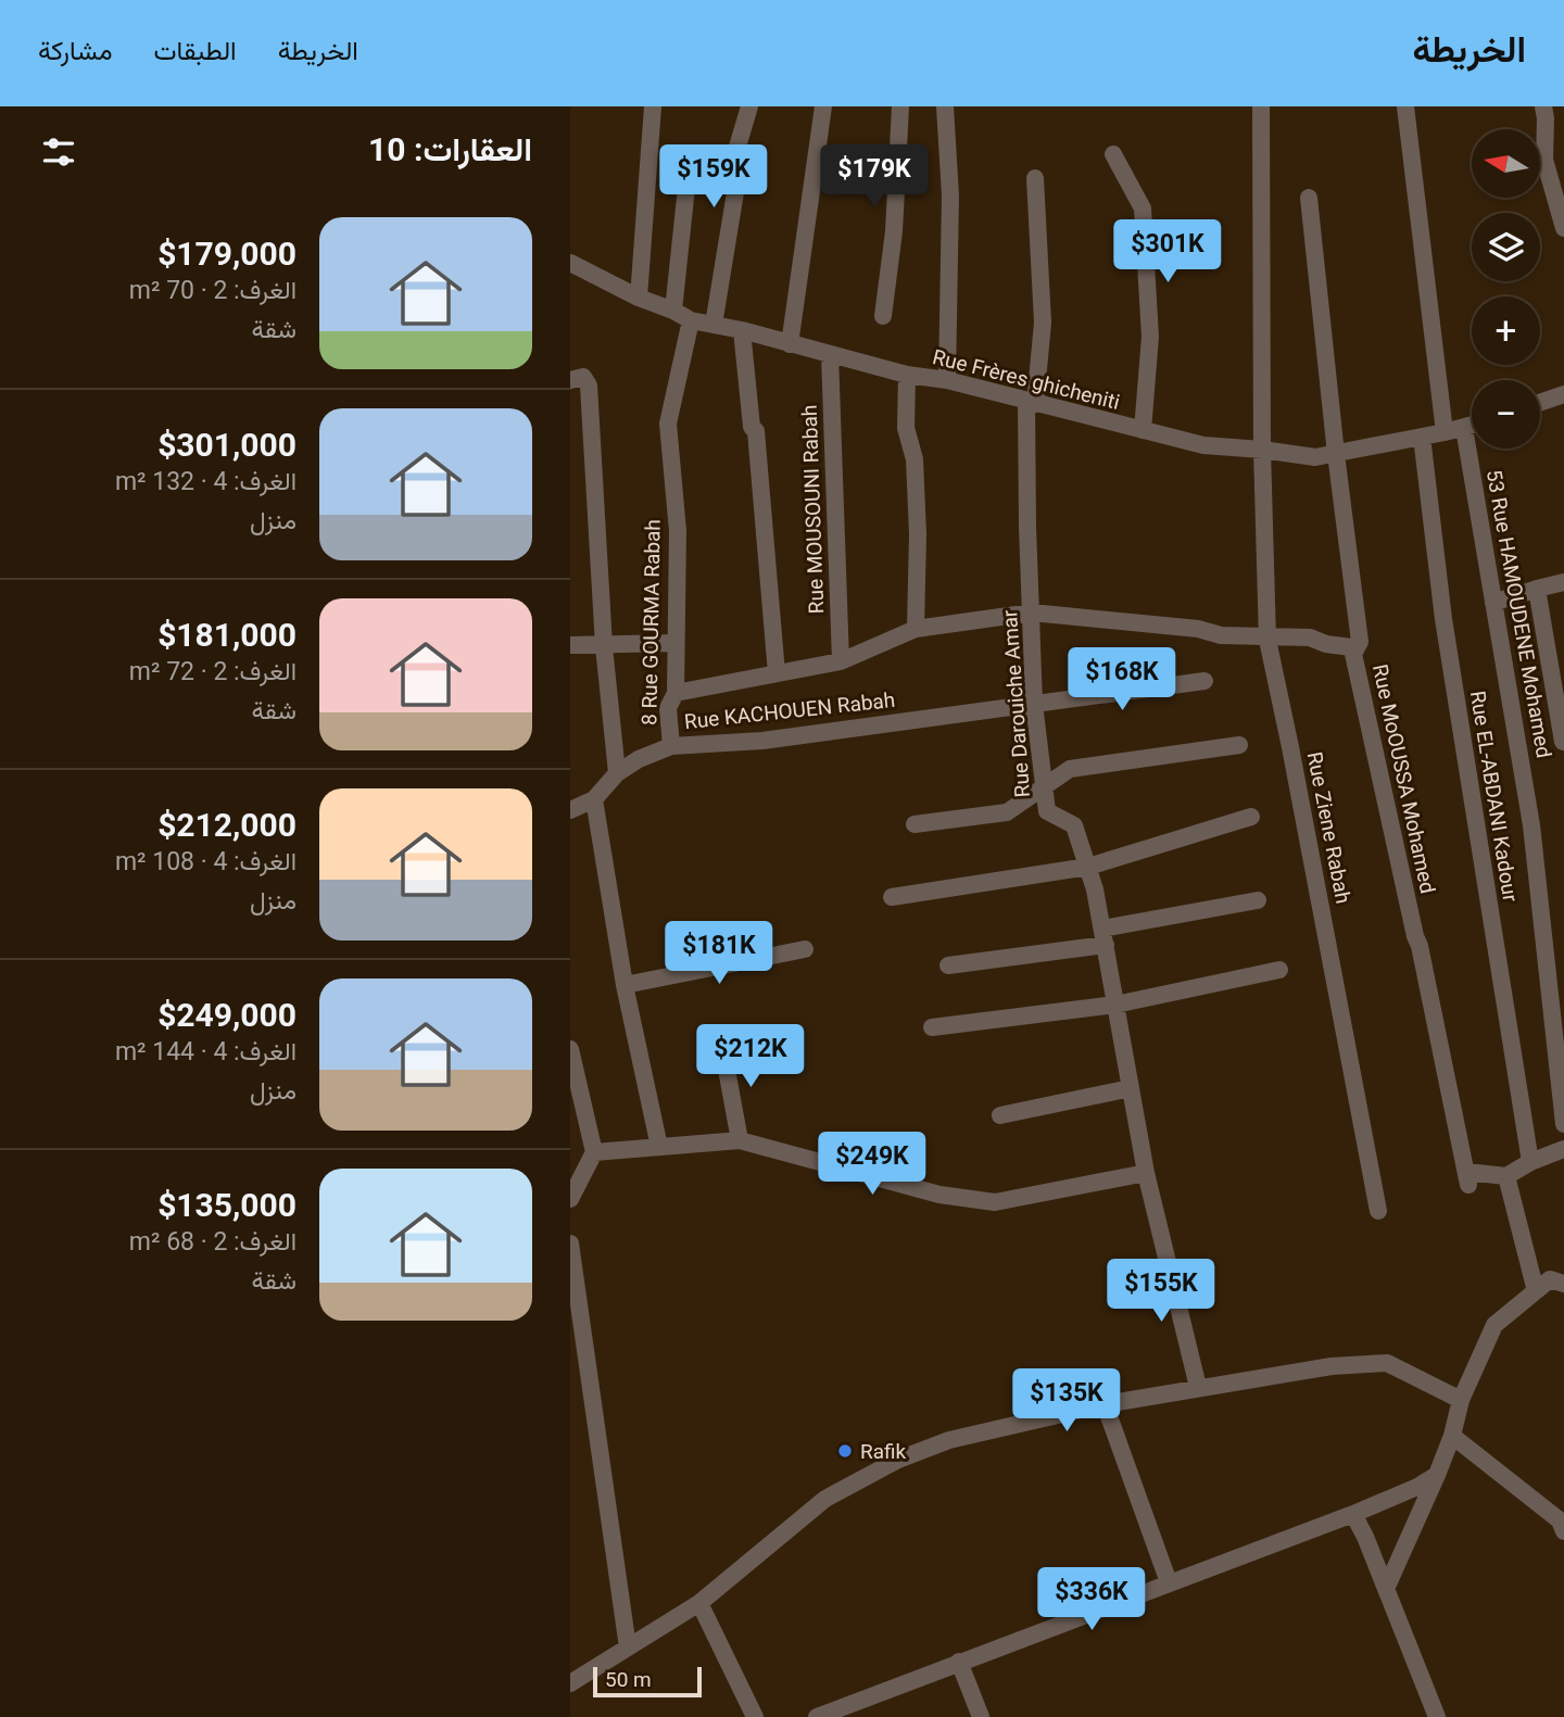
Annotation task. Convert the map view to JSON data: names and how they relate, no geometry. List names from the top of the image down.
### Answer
{
  "streets": {
    "street": [
      "Rue Frères ghicheniti",
      "Rue MOUSOUNI Rabah",
      "53 Rue HAMOUDENE Mohamed",
      "8 Rue GOURMA Rabah",
      "Rue Darouiche Amar",
      "Rue KACHOUEN Rabah",
      "Rue MoOUSSA Mohamed",
      "Rue EL-ABDANI Kadour",
      "Rue Ziene Rabah"
    ]
  },
  "crossings": [
    ["Rue Frères ghicheniti", "Rue MOUSOUNI Rabah"],
    ["Rue Frères ghicheniti", "53 Rue HAMOUDENE Mohamed"],
    ["Rue Frères ghicheniti", "8 Rue GOURMA Rabah"],
    ["Rue Frères ghicheniti", "Rue Darouiche Amar"],
    ["Rue Frères ghicheniti", "Rue MoOUSSA Mohamed"],
    ["Rue Frères ghicheniti", "Rue EL-ABDANI Kadour"],
    ["Rue Frères ghicheniti", "Rue Ziene Rabah"],
    ["8 Rue GOURMA Rabah", "Rue KACHOUEN Rabah"],
    ["Rue Darouiche Amar", "Rue KACHOUEN Rabah"]
  ],
  "places": ["Rafik"],
  "scale_bar": "50 m",
  "north": "left",
  "page": {
    "header": "الخريطة",
    "nav": ["الخريطة", "الطبقات", "مشاركة"],
    "heading": "العقارات: 10",
    "map_buttons": ["+", "−"],
    "price": [
      "$159K",
      "$179K",
      "$301K",
      "$168K",
      "$181K",
      "$212K",
      "$249K",
      "$155K",
      "$135K",
      "$336K"
    ],
    "list": [
      {
        "name": "$179,000",
        "note": "الغرف: 2 · 70 m² · شقة"
      },
      {
        "name": "$301,000",
        "note": "الغرف: 4 · 132 m² · منزل"
      },
      {
        "name": "$181,000",
        "note": "الغرف: 2 · 72 m² · شقة"
      },
      {
        "name": "$212,000",
        "note": "الغرف: 4 · 108 m² · منزل"
      },
      {
        "name": "$249,000",
        "note": "الغرف: 4 · 144 m² · منزل"
      },
      {
        "name": "$135,000",
        "note": "الغرف: 2 · 68 m² · شقة"
      }
    ],
    "scale": "50 m"
  }
}
